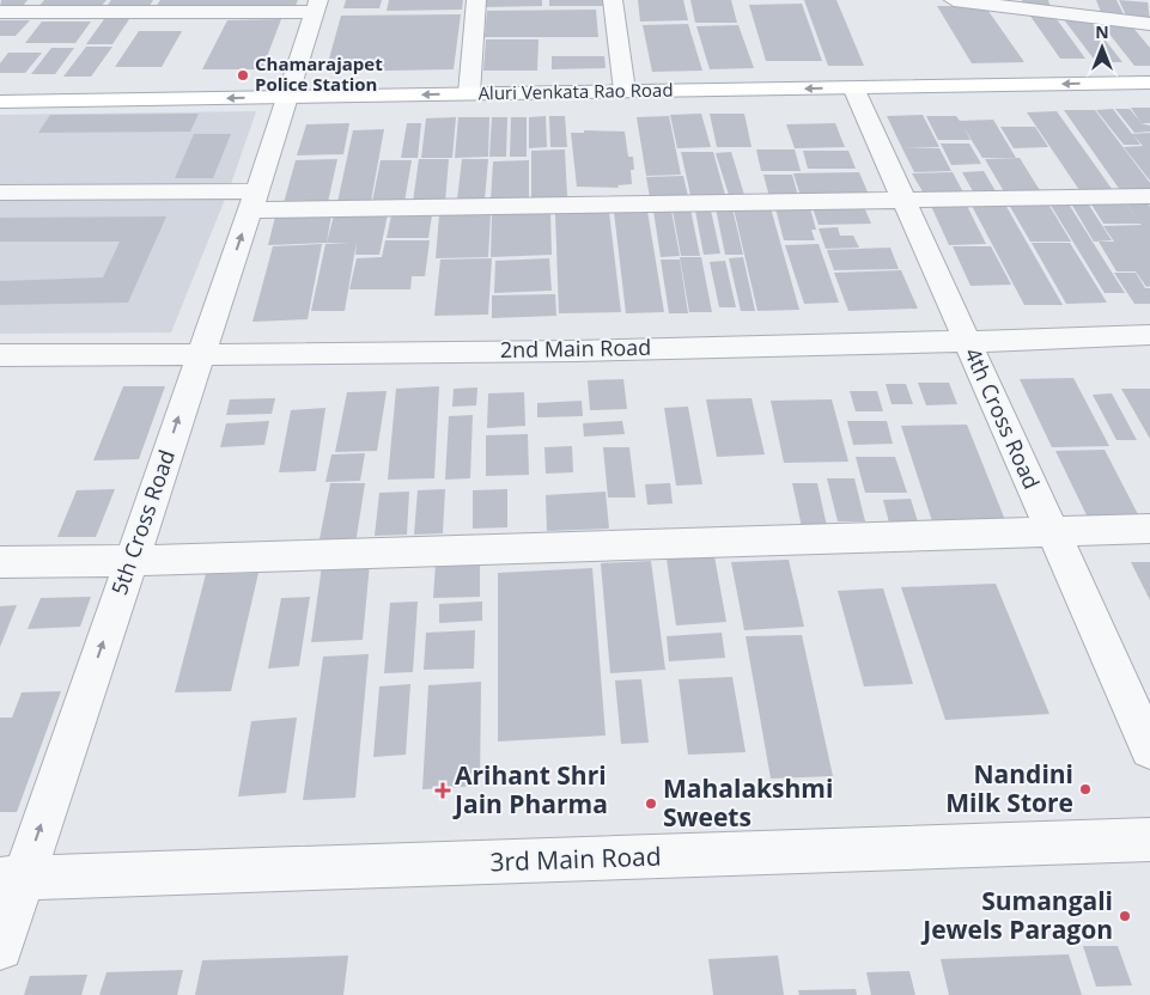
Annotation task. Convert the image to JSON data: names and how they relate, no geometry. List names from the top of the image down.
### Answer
{
  "streets": {
    "main road": ["Aluri Venkata Rao Road"],
    "street": [
      "2nd Main Road",
      "4th Cross Road",
      "5th Cross Road",
      "3rd Main Road"
    ]
  },
  "crossings": [
    ["Aluri Venkata Rao Road", "4th Cross Road"],
    ["Aluri Venkata Rao Road", "5th Cross Road"],
    ["2nd Main Road", "4th Cross Road"],
    ["2nd Main Road", "5th Cross Road"],
    ["5th Cross Road", "3rd Main Road"]
  ],
  "one_way": ["Aluri Venkata Rao Road", "5th Cross Road"],
  "places": {
    "other": [
      "Chamarajapet Police Station",
      "Nandini Milk Store",
      "Mahalakshmi Sweets",
      "Sumangali Jewels Paragon"
    ],
    "health": ["Arihant Shri Jain Pharma"]
  },
  "north": "top"
}
